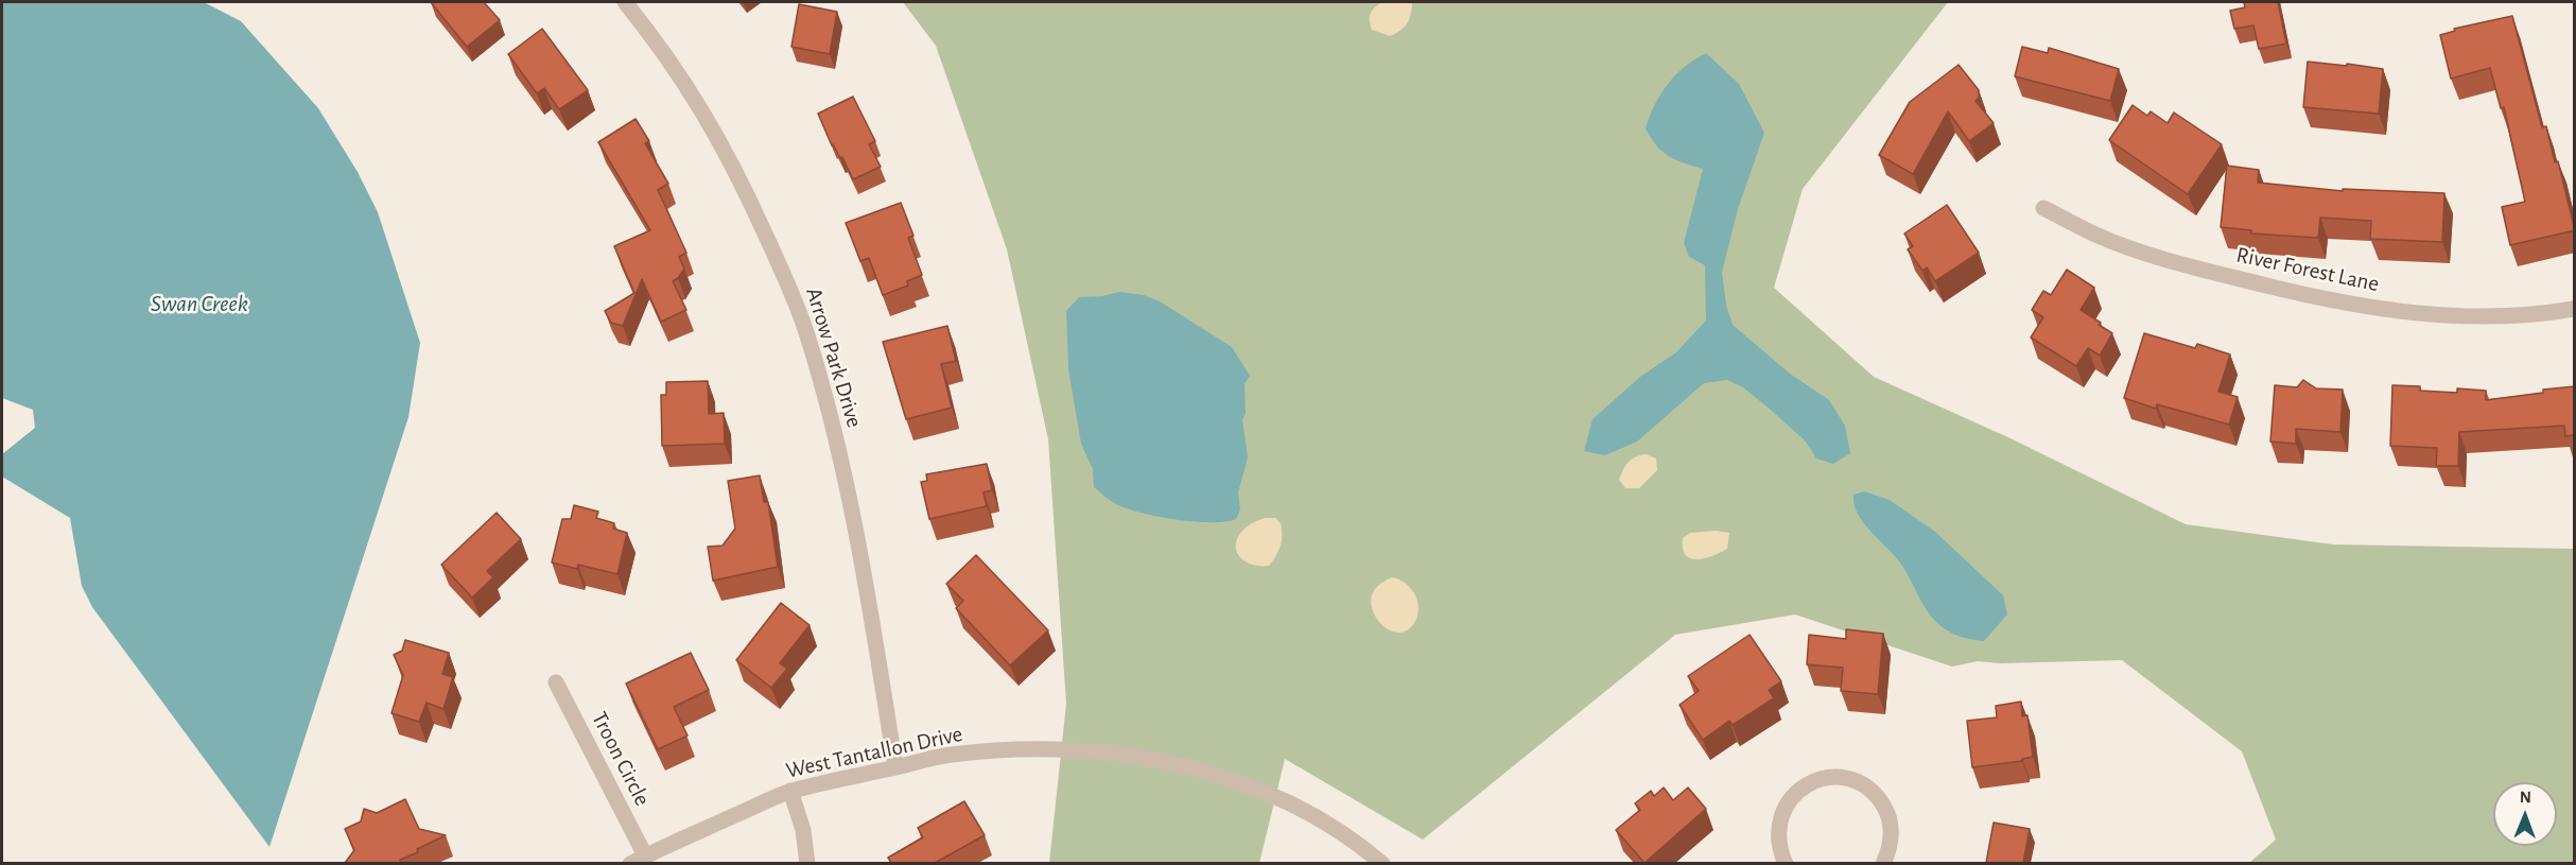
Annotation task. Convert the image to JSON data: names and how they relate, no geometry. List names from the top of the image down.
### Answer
{
  "streets": {
    "street": [
      "River Forest Lane",
      "Arrow Park Drive",
      "West Tantallon Drive",
      "Troon Circle"
    ]
  },
  "crossings": [
    ["Arrow Park Drive", "West Tantallon Drive"],
    ["West Tantallon Drive", "Troon Circle"]
  ],
  "water": ["Swan Creek"],
  "north": "top"
}
